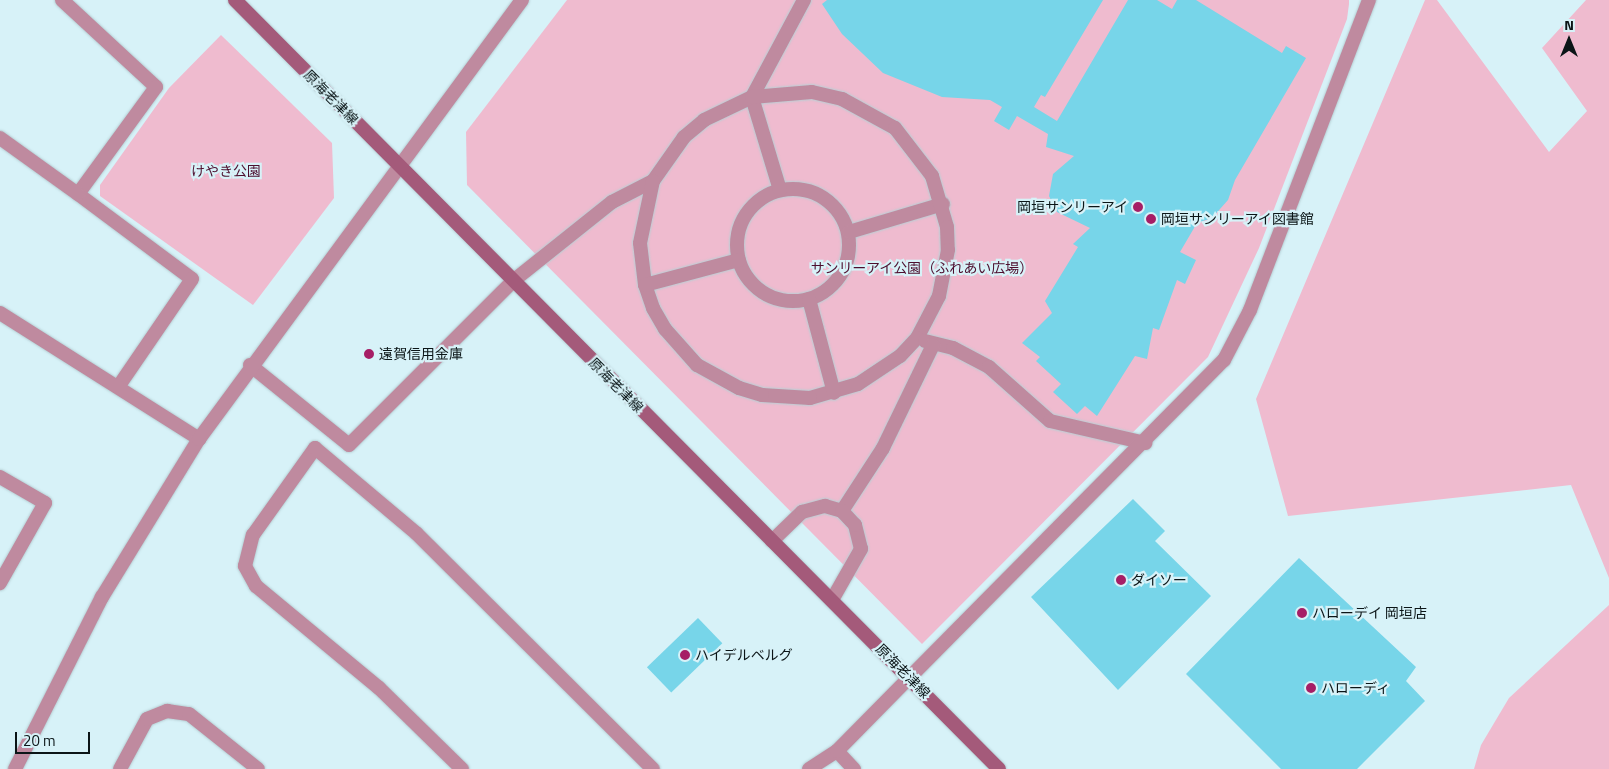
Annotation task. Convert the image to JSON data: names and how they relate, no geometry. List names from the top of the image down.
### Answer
{
  "streets": {
    "main road": ["原海老津線"]
  },
  "parks": ["けやき公園", "サンリーアイ公園（ふれあい広場）"],
  "places": [
    "岡垣サンリーアイ",
    "岡垣サンリーアイ図書館",
    "遠賀信用金庫",
    "ダイソー",
    "ハローデイ 岡垣店",
    "ハイデルベルグ",
    "ハローディ"
  ],
  "scale_bar": "20 m",
  "north": "top"
}
